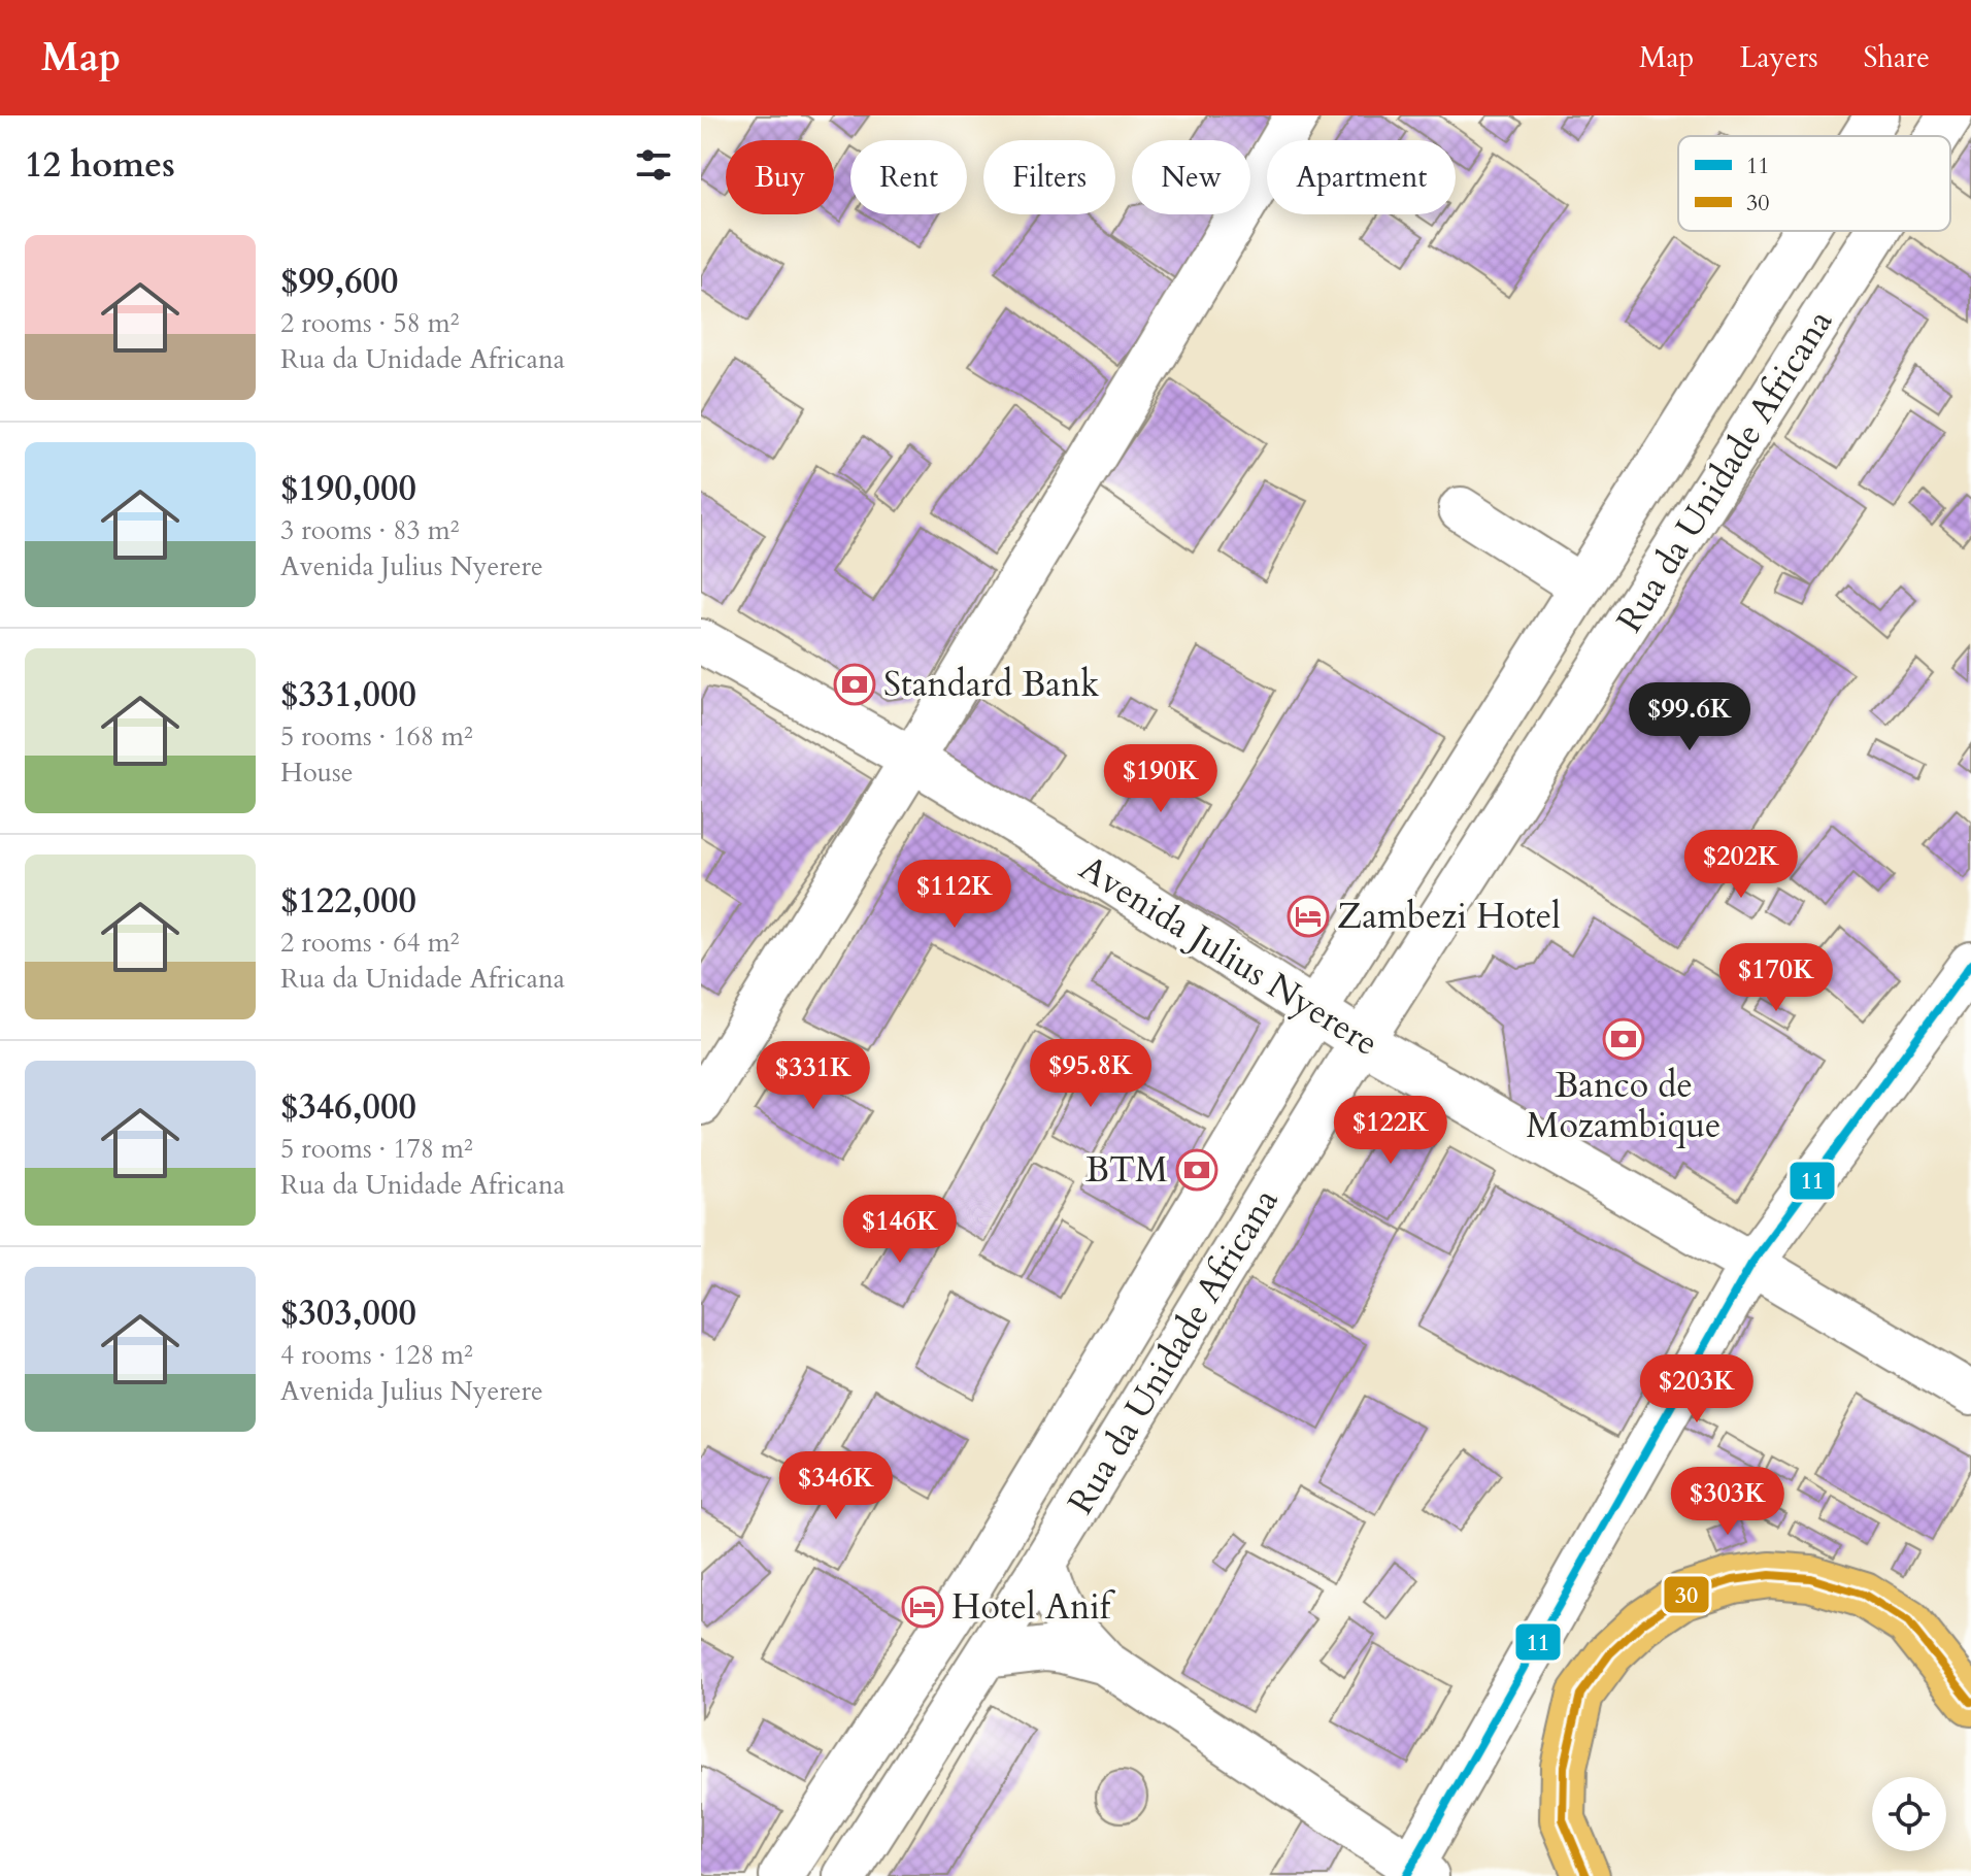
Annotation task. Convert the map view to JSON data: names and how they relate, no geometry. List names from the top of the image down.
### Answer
{
  "streets": {
    "street": ["Rua da Unidade Africana", "Avenida Julius Nyerere"]
  },
  "crossings": [
    ["Rua da Unidade Africana", "Avenida Julius Nyerere"]
  ],
  "places": {
    "bank": ["Standard Bank", "Banco de Mozambique", "BTM"],
    "hotel": ["Zambezi Hotel", "Hotel Anif"]
  },
  "lines": ["transit line 11", "transit line 30"],
  "legend": ["11", "30"],
  "page": {
    "header": "Map",
    "nav": ["Map", "Layers", "Share"],
    "heading": "12 homes",
    "chip": [
      "Buy",
      "Rent",
      "Filters",
      "New",
      "Apartment"
    ],
    "list": [
      {
        "name": "$99,600",
        "note": "2 rooms · 58 m² · Rua da Unidade Africana"
      },
      {
        "name": "$190,000",
        "note": "3 rooms · 83 m² · Avenida Julius Nyerere"
      },
      {
        "name": "$331,000",
        "note": "5 rooms · 168 m² · House"
      },
      {
        "name": "$122,000",
        "note": "2 rooms · 64 m² · Rua da Unidade Africana"
      },
      {
        "name": "$346,000",
        "note": "5 rooms · 178 m² · Rua da Unidade Africana"
      },
      {
        "name": "$303,000",
        "note": "4 rooms · 128 m² · Avenida Julius Nyerere"
      }
    ],
    "price": [
      "$99.6K",
      "$190K",
      "$202K",
      "$112K",
      "$170K",
      "$95.8K",
      "$331K",
      "$122K",
      "$146K",
      "$203K",
      "$346K",
      "$303K"
    ]
  }
}
